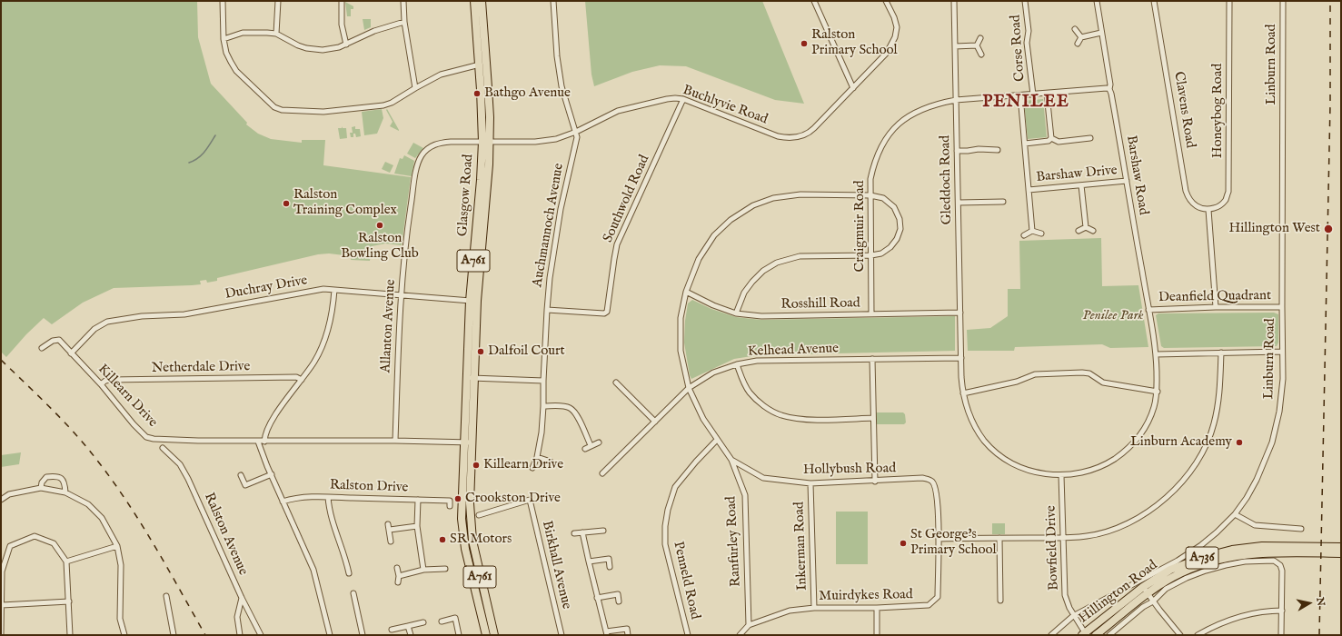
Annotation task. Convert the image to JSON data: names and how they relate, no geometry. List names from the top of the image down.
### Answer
{
  "streets": {
    "main road": [
      "Glasgow Road",
      "A761",
      "A736",
      "Hillington Road"
    ],
    "street": [
      "Corse Road",
      "Linburn Road",
      "Buchlyvie Road",
      "Clavens Road",
      "Honeybog Road",
      "Barshaw Drive",
      "Barshaw Road",
      "Gleddoch Road",
      "Southwold Road",
      "Auchmannoch Avenue",
      "Craigmuir Road",
      "Duchray Drive",
      "Deanfield Quadrant",
      "Rosshill Road",
      "Allanton Avenue",
      "Kelhead Avenue",
      "Netherdale Drive",
      "Killearn Drive",
      "Hollybush Road",
      "Ralston Drive",
      "Ralston Avenue",
      "Ranfurley Road",
      "Inkerman Road",
      "Bowfield Drive",
      "Birkhall Avenue",
      "Penneld Road",
      "Muirdykes Road"
    ]
  },
  "crossings": [
    ["Corse Road", "Craigmuir Road"],
    ["Linburn Road", "Deanfield Quadrant"],
    ["Linburn Road", "Bowfield Drive"],
    ["Buchlyvie Road", "Glasgow Road"],
    ["Buchlyvie Road", "Southwold Road"],
    ["Buchlyvie Road", "Auchmannoch Avenue"],
    ["Buchlyvie Road", "Allanton Avenue"],
    ["Clavens Road", "Honeybog Road"],
    ["Barshaw Drive", "Barshaw Road"],
    ["Barshaw Road", "Gleddoch Road"],
    ["Barshaw Road", "Craigmuir Road"],
    ["Barshaw Road", "Deanfield Quadrant"],
    ["Barshaw Road", "Bowfield Drive"],
    ["Gleddoch Road", "Craigmuir Road"],
    ["Gleddoch Road", "Rosshill Road"],
    ["Gleddoch Road", "Kelhead Avenue"],
    ["Gleddoch Road", "Bowfield Drive"],
    ["Glasgow Road", "A761"],
    ["Glasgow Road", "Duchray Drive"],
    ["Glasgow Road", "Allanton Avenue"],
    ["Glasgow Road", "Killearn Drive"],
    ["Southwold Road", "Auchmannoch Avenue"],
    ["Craigmuir Road", "Rosshill Road"],
    ["Craigmuir Road", "Hollybush Road"],
    ["Duchray Drive", "Allanton Avenue"],
    ["Duchray Drive", "Killearn Drive"],
    ["Rosshill Road", "Hollybush Road"],
    ["Allanton Avenue", "Killearn Drive"],
    ["Kelhead Avenue", "Hollybush Road"],
    ["Netherdale Drive", "Killearn Drive"],
    ["Hollybush Road", "Ranfurley Road"],
    ["Hollybush Road", "Inkerman Road"],
    ["Hollybush Road", "Penneld Road"],
    ["Hollybush Road", "Muirdykes Road"],
    ["Ranfurley Road", "Muirdykes Road"],
    ["Inkerman Road", "Muirdykes Road"],
    ["Bowfield Drive", "Hillington Road"]
  ],
  "districts": ["PENILEE"],
  "parks": ["Penilee Park"],
  "places": [
    "Ralston Primary School",
    "Bathgo Avenue",
    "Ralston Training Complex",
    "Ralston Bowling Club",
    "Hillington West",
    "Dalfoil Court",
    "Linburn Academy",
    "Killearn Drive",
    "Crookston Drive",
    "SR Motors",
    "St George's Primary School"
  ],
  "north": "right"
}
